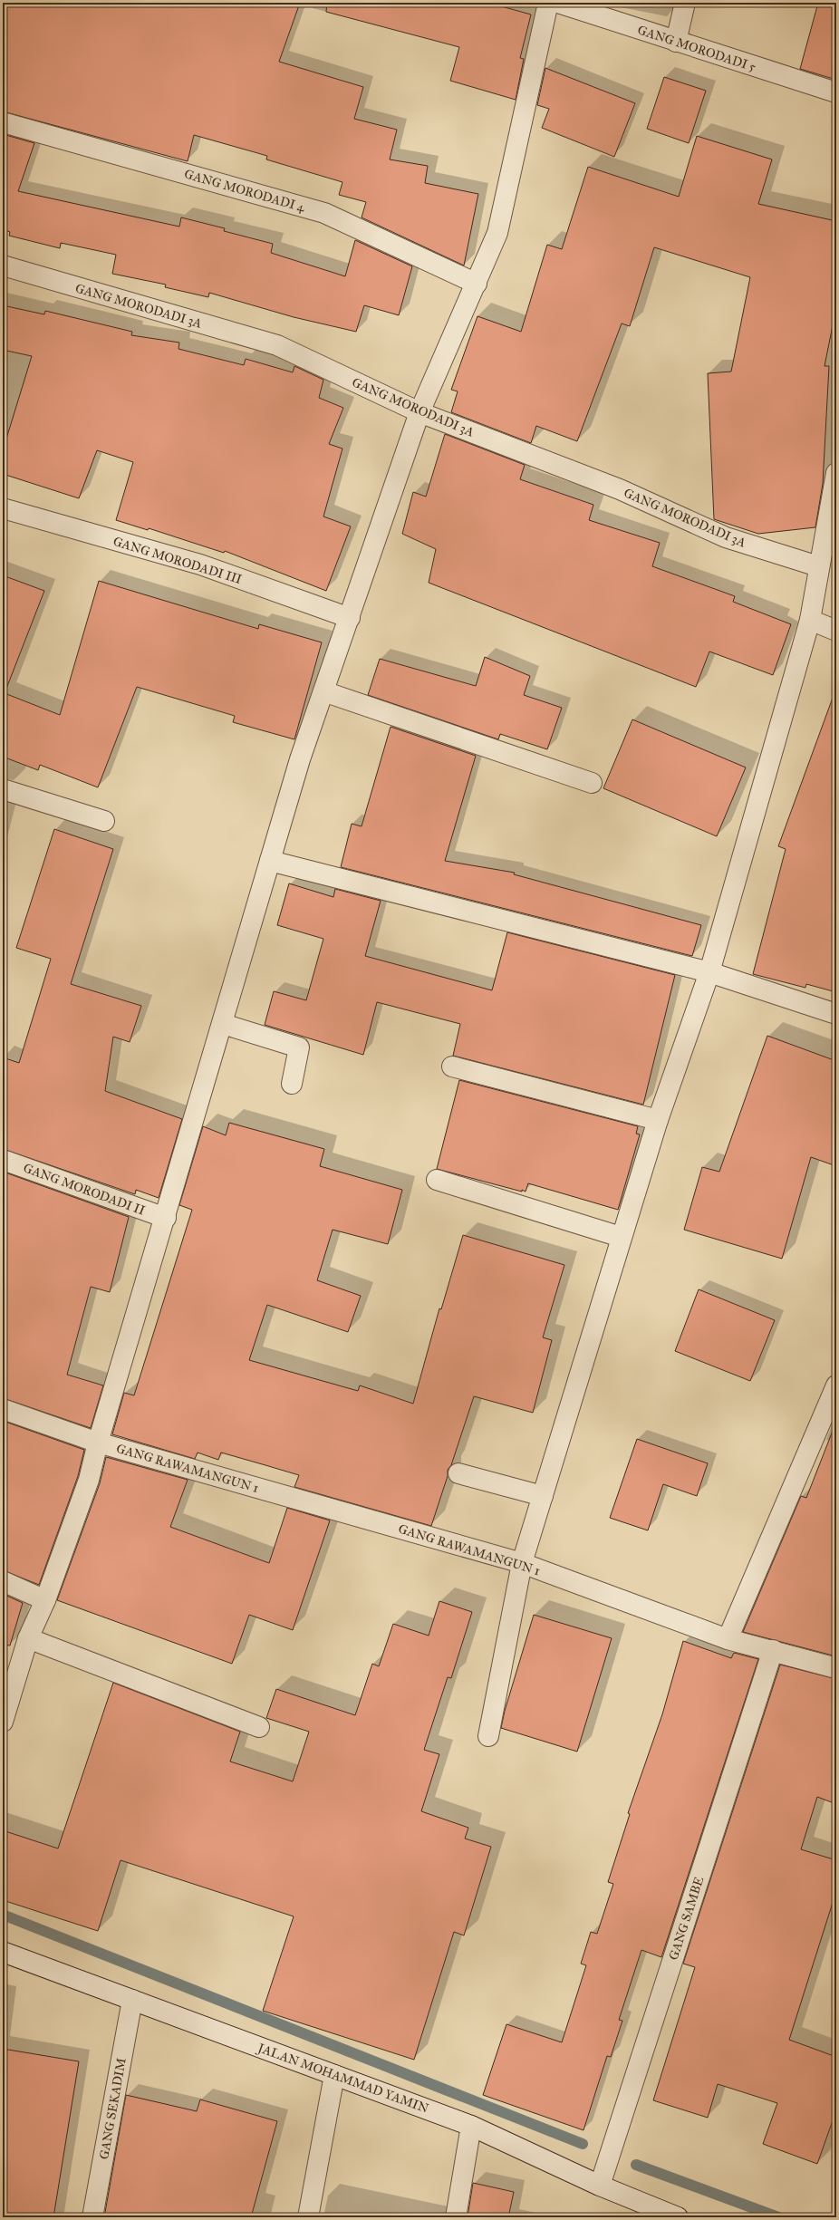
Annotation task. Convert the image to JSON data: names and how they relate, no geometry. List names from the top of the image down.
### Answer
{
  "streets": {
    "street": [
      "GANG MORODADI 5",
      "GANG MORODADI 4",
      "GANG MORODADI 3A",
      "GANG MORODADI III",
      "GANG MORODADI II",
      "GANG RAWAMANGUN 1",
      "GANG SAMBE",
      "JALAN MOHAMMAD YAMIN",
      "GANG SEKADIM"
    ]
  },
  "crossings": [
    ["GANG RAWAMANGUN 1", "GANG SAMBE"],
    ["GANG SAMBE", "JALAN MOHAMMAD YAMIN"],
    ["JALAN MOHAMMAD YAMIN", "GANG SEKADIM"]
  ]
}
